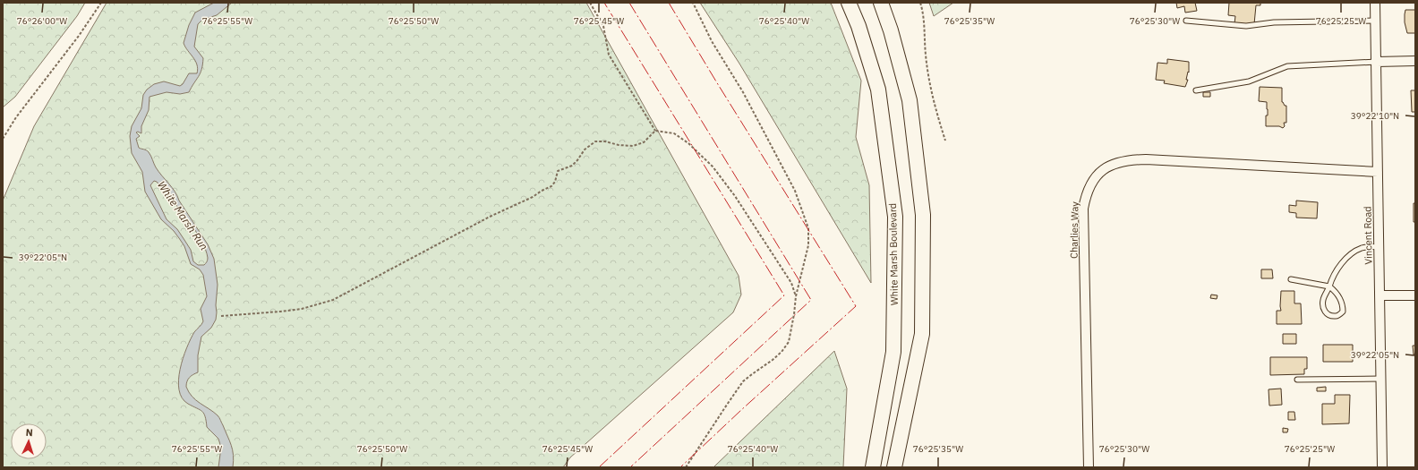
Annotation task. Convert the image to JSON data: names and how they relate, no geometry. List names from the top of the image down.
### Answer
{
  "streets": {
    "main road": ["White Marsh Boulevard"],
    "street": ["Charlies Way", "Vincent Road"]
  },
  "crossings": [
    ["Charlies Way", "Vincent Road"]
  ],
  "water": ["White Marsh Run"],
  "north": "top",
  "coordinates": [
    "76°26'00\"W",
    "76°25'55\"W",
    "76°25'50\"W",
    "76°25'45\"W",
    "76°25'40\"W",
    "76°25'35\"W",
    "76°25'30\"W",
    "76°25'25\"W",
    "39°22'10\"N",
    "39°22'05\"N"
  ]
}
